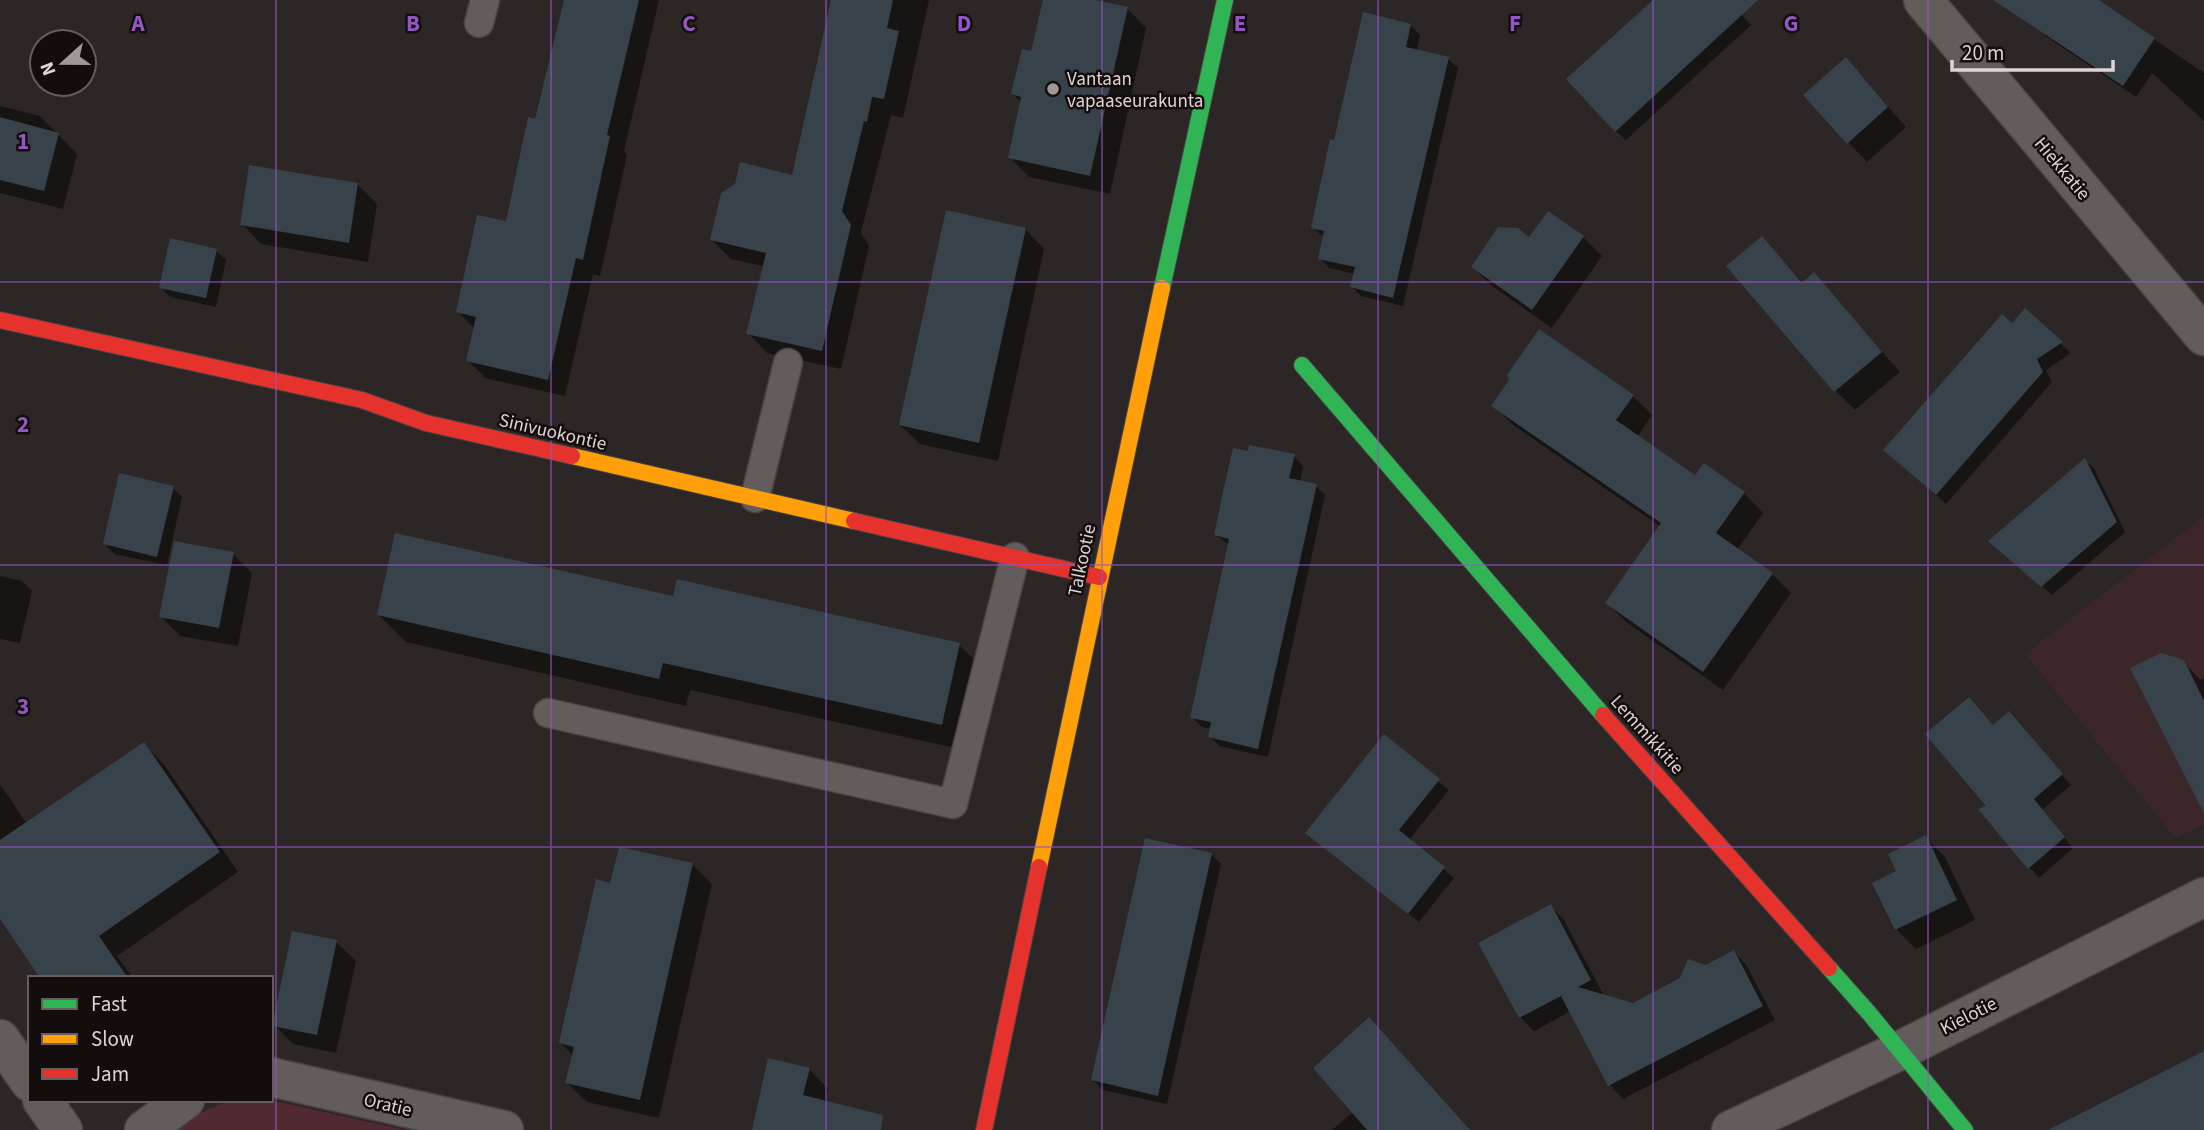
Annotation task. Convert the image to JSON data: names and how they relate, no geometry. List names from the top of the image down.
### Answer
{
  "streets": {
    "street": [
      "Hiekkatie",
      "Sinivuokontie",
      "Talkootie",
      "Lemmikkitie",
      "Kielotie",
      "Oratie"
    ]
  },
  "crossings": [
    ["Sinivuokontie", "Talkootie"],
    ["Lemmikkitie", "Kielotie"]
  ],
  "places": ["Vantaan vapaaseurakunta"],
  "legend": ["Fast", "Slow", "Jam"],
  "scale_bar": "20 m",
  "north": "left",
  "grid": {
    "columns": [
      "A",
      "B",
      "C",
      "D",
      "E",
      "F",
      "G"
    ],
    "rows": ["1", "2", "3"]
  }
}
